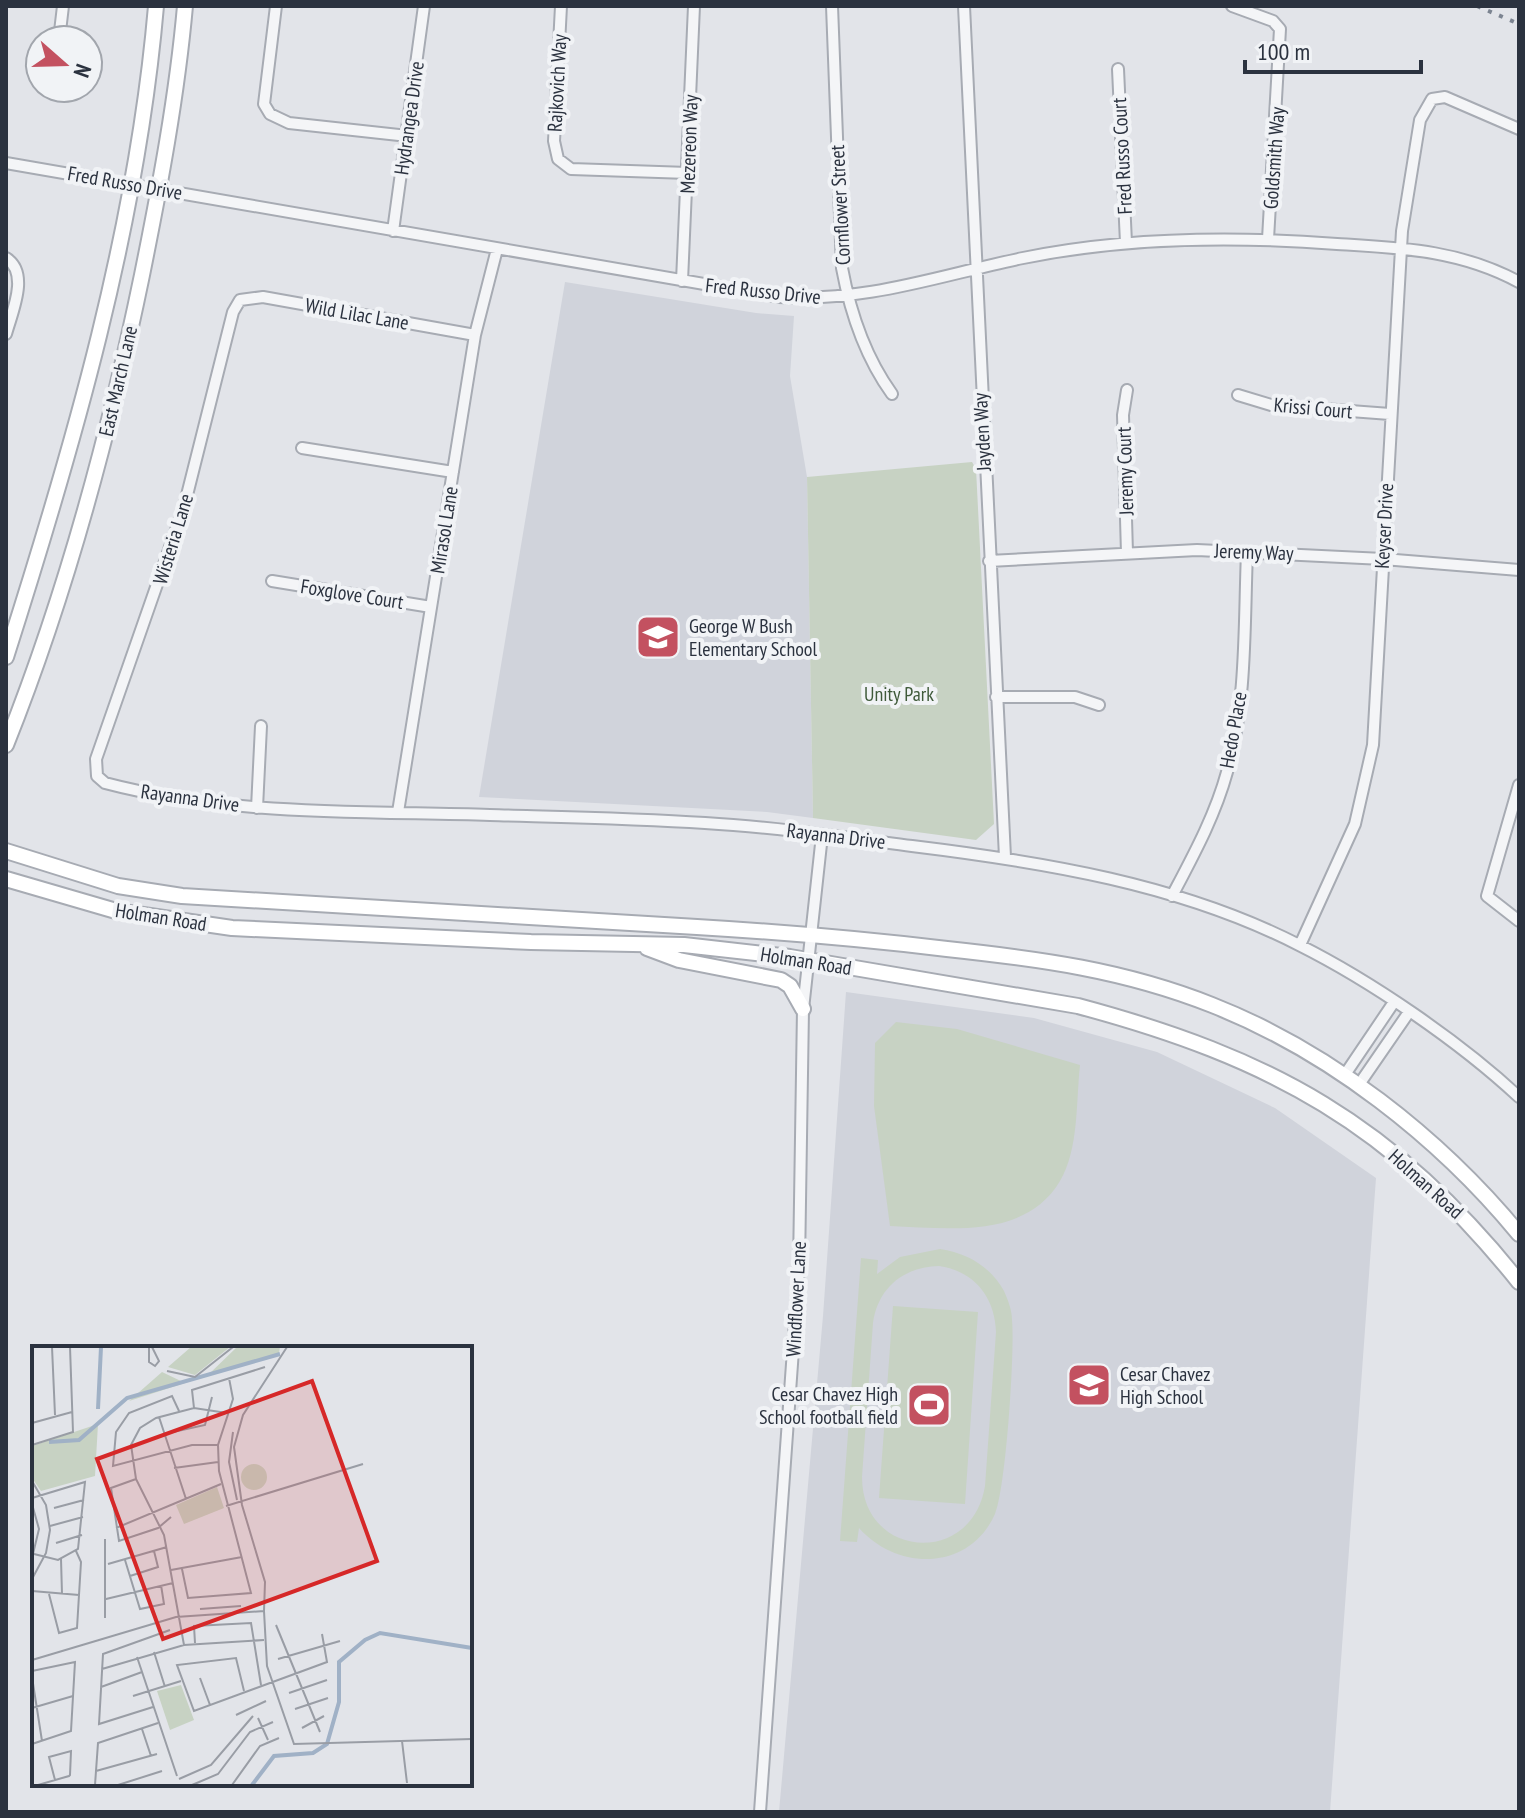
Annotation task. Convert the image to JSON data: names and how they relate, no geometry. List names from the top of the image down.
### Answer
{
  "streets": {
    "main road": ["East March Lane", "Holman Road"],
    "street": [
      "Rajkovich Way",
      "Hydrangea Drive",
      "Mezereon Way",
      "Fred Russo Court",
      "Goldsmith Way",
      "Fred Russo Drive",
      "Cornflower Street",
      "Wild Lilac Lane",
      "Krissi Court",
      "Jayden Way",
      "Jeremy Court",
      "Keyser Drive",
      "Mirasol Lane",
      "Wisteria Lane",
      "Jeremy Way",
      "Foxglove Court",
      "Hedo Place",
      "Rayanna Drive",
      "Windflower Lane"
    ]
  },
  "crossings": [
    ["Rajkovich Way", "Mezereon Way"],
    ["Hydrangea Drive", "Fred Russo Drive"],
    ["Mezereon Way", "Fred Russo Drive"],
    ["Fred Russo Court", "Fred Russo Drive"],
    ["Goldsmith Way", "Fred Russo Drive"],
    ["Fred Russo Drive", "Cornflower Street"],
    ["Fred Russo Drive", "East March Lane"],
    ["Fred Russo Drive", "Jayden Way"],
    ["Fred Russo Drive", "Keyser Drive"],
    ["Fred Russo Drive", "Mirasol Lane"],
    ["Wild Lilac Lane", "Mirasol Lane"],
    ["Wild Lilac Lane", "Wisteria Lane"],
    ["Krissi Court", "Keyser Drive"],
    ["Jayden Way", "Jeremy Way"],
    ["Jayden Way", "Rayanna Drive"],
    ["Jeremy Court", "Jeremy Way"],
    ["Keyser Drive", "Jeremy Way"],
    ["Keyser Drive", "Rayanna Drive"],
    ["Mirasol Lane", "Foxglove Court"],
    ["Mirasol Lane", "Rayanna Drive"],
    ["Wisteria Lane", "Rayanna Drive"],
    ["Jeremy Way", "Hedo Place"],
    ["Hedo Place", "Rayanna Drive"],
    ["Rayanna Drive", "Windflower Lane"],
    ["Holman Road", "Windflower Lane"]
  ],
  "parks": ["Unity Park"],
  "places": {
    "school or university": ["George W Bush Elementary School", "Cesar Chavez High School"],
    "sports": ["Cesar Chavez High School football field"]
  },
  "scale_bar": "100 m",
  "north": "right"
}
